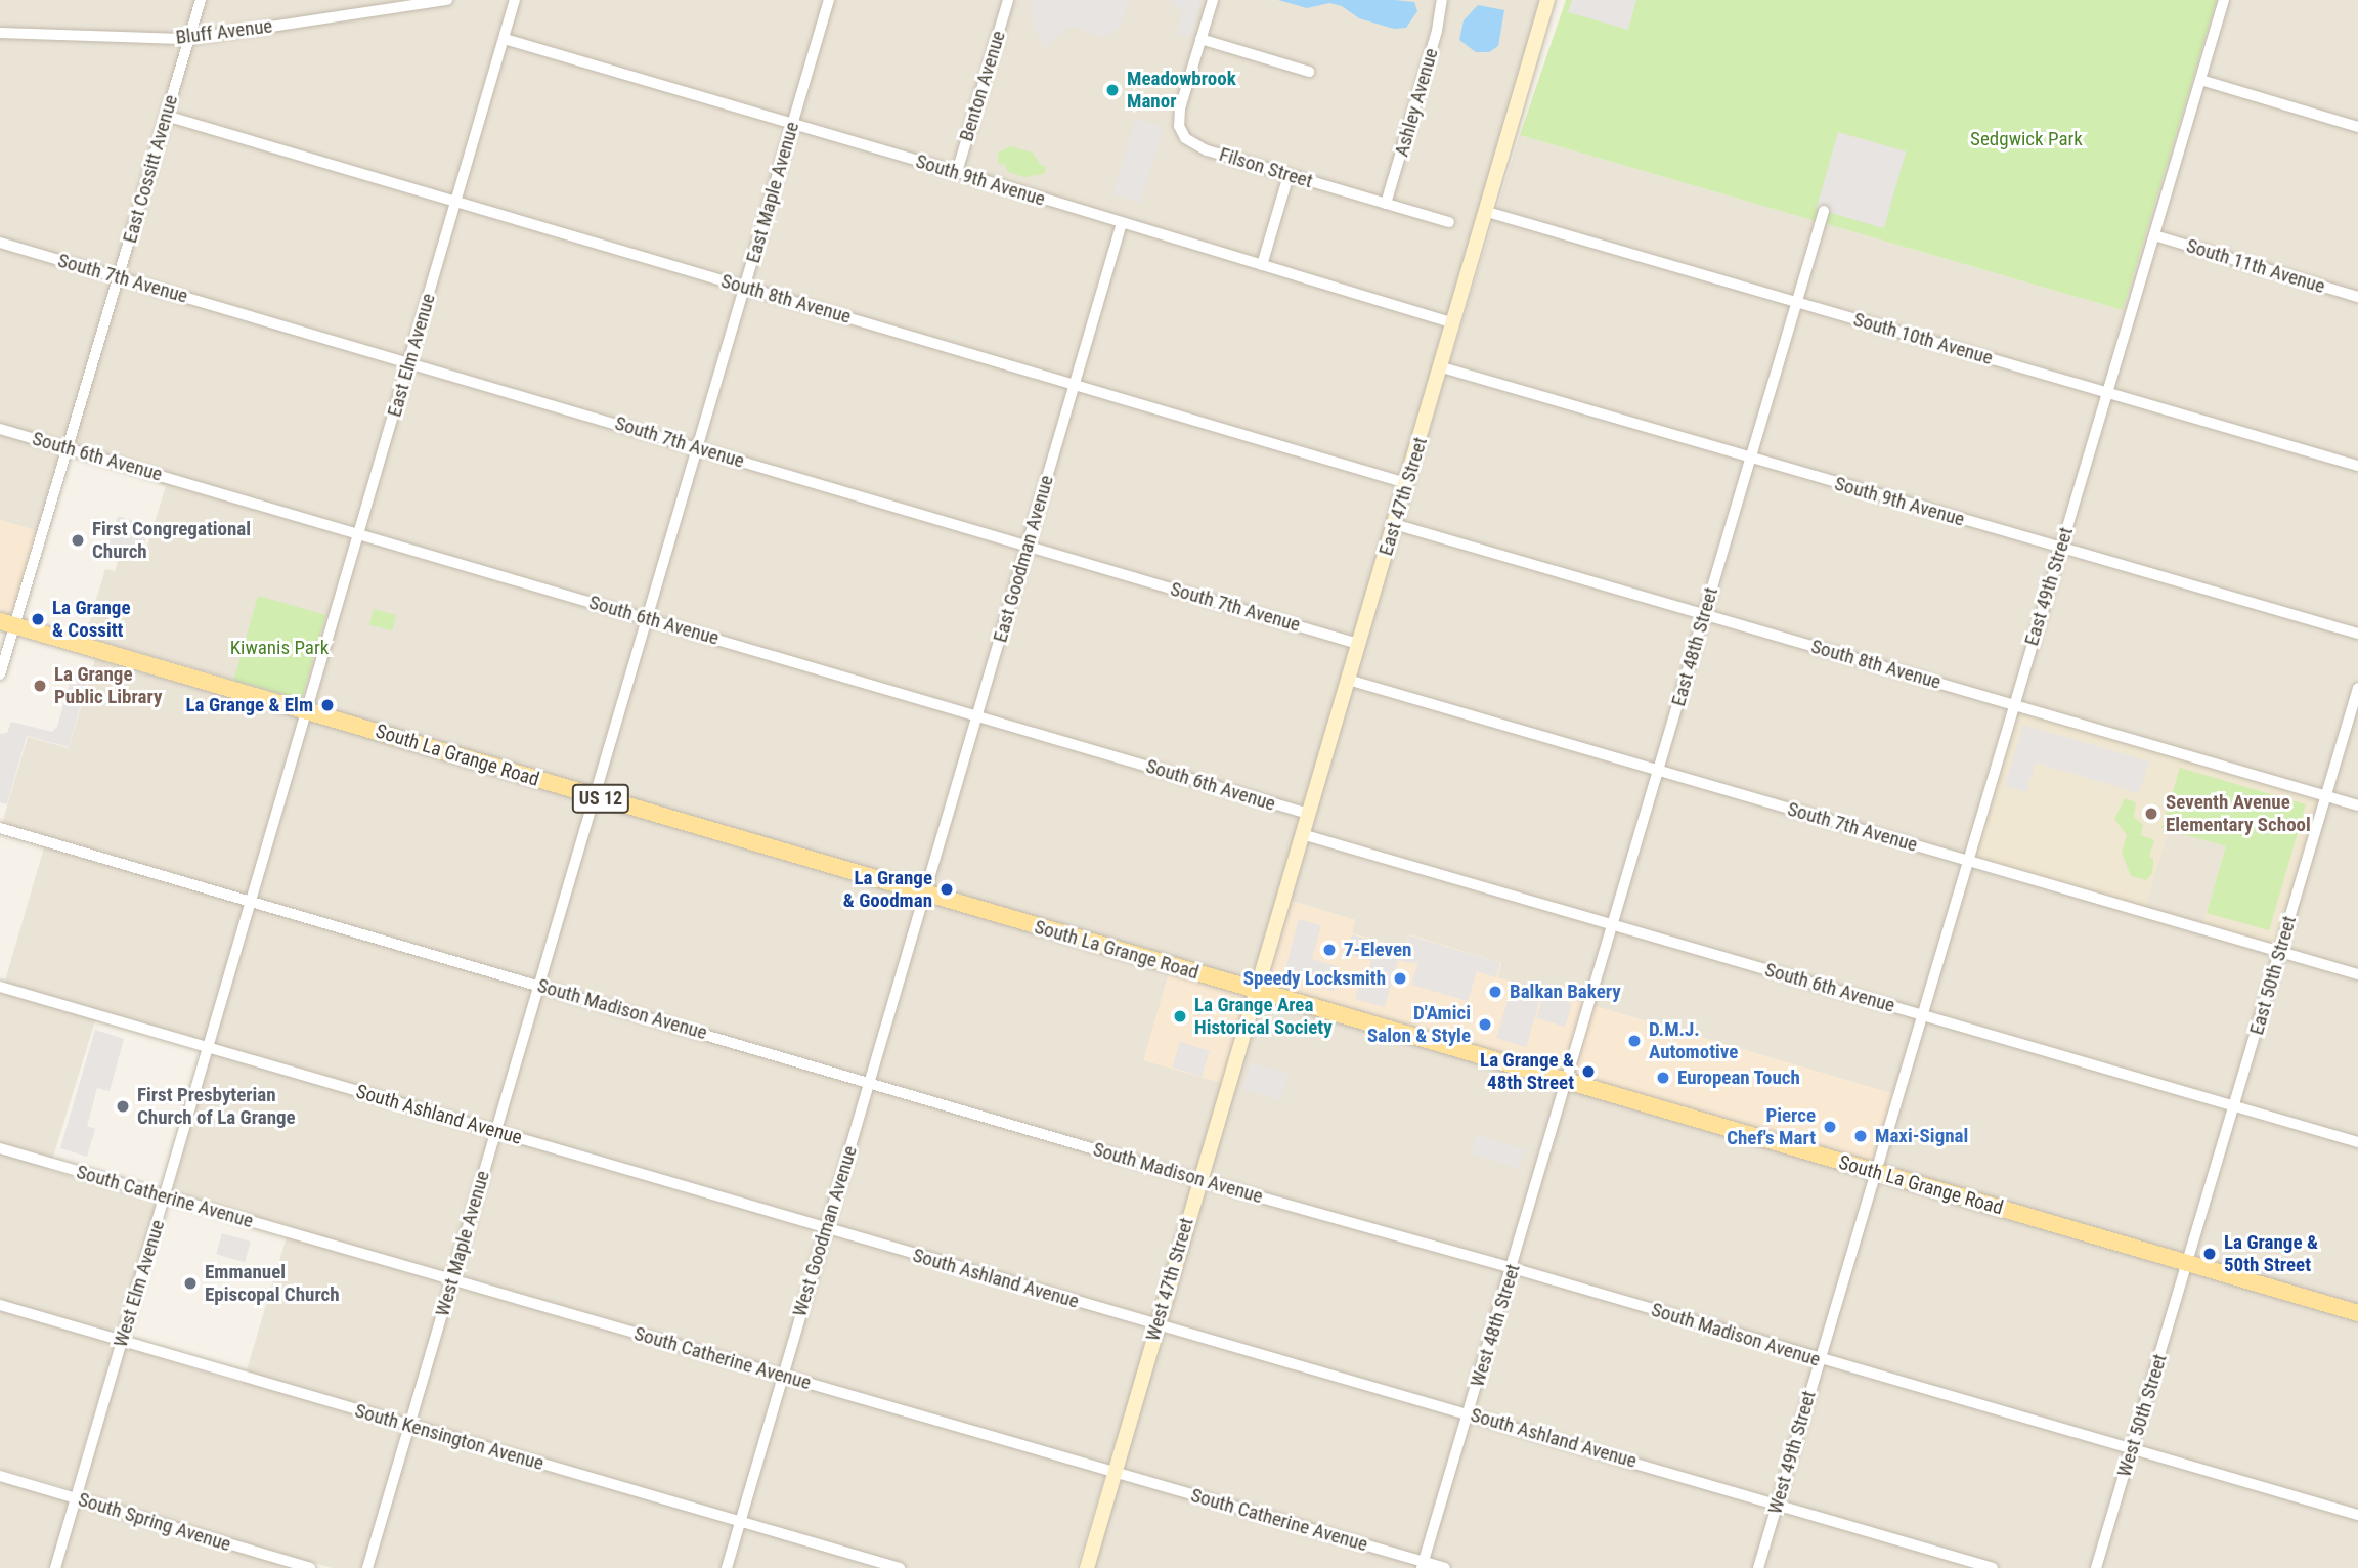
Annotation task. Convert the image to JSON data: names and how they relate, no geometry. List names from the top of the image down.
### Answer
{
  "streets": {
    "main road": [
      "East 47th Street",
      "South La Grange Road",
      "US 12",
      "West 47th Street"
    ],
    "street": [
      "Bluff Avenue",
      "Benton Avenue",
      "Ashley Avenue",
      "Filson Street",
      "East Cossitt Avenue",
      "South 9th Avenue",
      "East Maple Avenue",
      "South 11th Avenue",
      "South 7th Avenue",
      "South 8th Avenue",
      "South 10th Avenue",
      "East Elm Avenue",
      "South 6th Avenue",
      "East Goodman Avenue",
      "East 49th Street",
      "East 48th Street",
      "East 50th Street",
      "South Madison Avenue",
      "South Ashland Avenue",
      "South Catherine Avenue",
      "West Goodman Avenue",
      "West Maple Avenue",
      "West Elm Avenue",
      "West 48th Street",
      "West 50th Street",
      "South Kensington Avenue",
      "West 49th Street",
      "South Spring Avenue"
    ]
  },
  "crossings": [
    ["Bluff Avenue", "East Cossitt Avenue"],
    ["Benton Avenue", "South 9th Avenue"],
    ["Ashley Avenue", "Filson Street"],
    ["East Cossitt Avenue", "South 7th Avenue"],
    ["East Cossitt Avenue", "South 8th Avenue"],
    ["East Cossitt Avenue", "South 6th Avenue"],
    ["East Cossitt Avenue", "South La Grange Road"],
    ["South 9th Avenue", "East Maple Avenue"],
    ["South 9th Avenue", "East Elm Avenue"],
    ["South 9th Avenue", "East 47th Street"],
    ["South 9th Avenue", "East Goodman Avenue"],
    ["South 9th Avenue", "East 49th Street"],
    ["South 9th Avenue", "East 48th Street"],
    ["East Maple Avenue", "South 7th Avenue"],
    ["East Maple Avenue", "South 8th Avenue"],
    ["East Maple Avenue", "South 6th Avenue"],
    ["East Maple Avenue", "South La Grange Road"],
    ["East Maple Avenue", "West Maple Avenue"],
    ["South 11th Avenue", "East 49th Street"],
    ["South 7th Avenue", "East Elm Avenue"],
    ["South 7th Avenue", "East 47th Street"],
    ["South 7th Avenue", "East Goodman Avenue"],
    ["South 7th Avenue", "East 49th Street"],
    ["South 7th Avenue", "East 48th Street"],
    ["South 7th Avenue", "East 50th Street"],
    ["South 8th Avenue", "East Elm Avenue"],
    ["South 8th Avenue", "East 47th Street"],
    ["South 8th Avenue", "East Goodman Avenue"],
    ["South 8th Avenue", "East 49th Street"],
    ["South 8th Avenue", "East 48th Street"],
    ["South 8th Avenue", "East 50th Street"],
    ["South 10th Avenue", "East 47th Street"],
    ["South 10th Avenue", "East 49th Street"],
    ["South 10th Avenue", "East 48th Street"],
    ["East Elm Avenue", "South 6th Avenue"],
    ["East Elm Avenue", "South La Grange Road"],
    ["East Elm Avenue", "West Elm Avenue"],
    ["South 6th Avenue", "East 47th Street"],
    ["South 6th Avenue", "East Goodman Avenue"],
    ["South 6th Avenue", "East 49th Street"],
    ["South 6th Avenue", "East 48th Street"],
    ["South 6th Avenue", "East 50th Street"],
    ["East 47th Street", "South La Grange Road"],
    ["East 47th Street", "West 47th Street"],
    ["East Goodman Avenue", "South La Grange Road"],
    ["East Goodman Avenue", "West Goodman Avenue"],
    ["East 49th Street", "South La Grange Road"],
    ["East 49th Street", "West 49th Street"],
    ["East 48th Street", "South La Grange Road"],
    ["East 48th Street", "West 48th Street"],
    ["South La Grange Road", "East 50th Street"],
    ["South La Grange Road", "West Goodman Avenue"],
    ["South La Grange Road", "West Maple Avenue"],
    ["South La Grange Road", "West 47th Street"],
    ["South La Grange Road", "West Elm Avenue"],
    ["South La Grange Road", "West 48th Street"],
    ["South La Grange Road", "West 50th Street"],
    ["South La Grange Road", "West 49th Street"],
    ["East 50th Street", "West 50th Street"],
    ["South Madison Avenue", "West Goodman Avenue"],
    ["South Madison Avenue", "West Maple Avenue"],
    ["South Madison Avenue", "West 47th Street"],
    ["South Madison Avenue", "West Elm Avenue"],
    ["South Madison Avenue", "West 48th Street"],
    ["South Madison Avenue", "West 50th Street"],
    ["South Madison Avenue", "West 49th Street"],
    ["South Ashland Avenue", "West Goodman Avenue"],
    ["South Ashland Avenue", "West Maple Avenue"],
    ["South Ashland Avenue", "West 47th Street"],
    ["South Ashland Avenue", "West Elm Avenue"],
    ["South Ashland Avenue", "West 48th Street"],
    ["South Ashland Avenue", "West 49th Street"],
    ["South Catherine Avenue", "West Goodman Avenue"],
    ["South Catherine Avenue", "West Maple Avenue"],
    ["South Catherine Avenue", "West 47th Street"],
    ["South Catherine Avenue", "West Elm Avenue"],
    ["South Catherine Avenue", "West 48th Street"],
    ["West Goodman Avenue", "South Kensington Avenue"],
    ["West Maple Avenue", "South Kensington Avenue"],
    ["West Elm Avenue", "South Kensington Avenue"],
    ["West Elm Avenue", "South Spring Avenue"]
  ],
  "parks": ["Sedgwick Park", "Kiwanis Park"],
  "places": [
    "Meadowbrook Manor",
    "First Congregational Church",
    "La Grange & Cossitt",
    "La Grange Public Library",
    "La Grange & Elm",
    "Seventh Avenue Elementary School",
    "La Grange & Goodman",
    "7-Eleven",
    "Speedy Locksmith",
    "Balkan Bakery",
    "La Grange Area Historical Society",
    "D'Amici Salon & Style",
    "D.M.J. Automotive",
    "La Grange & 48th Street",
    "European Touch",
    "First Presbyterian Church of La Grange",
    "Pierce Chef's Mart",
    "Maxi-Signal",
    "La Grange & 50th Street",
    "Emmanuel Episcopal Church"
  ]
}
